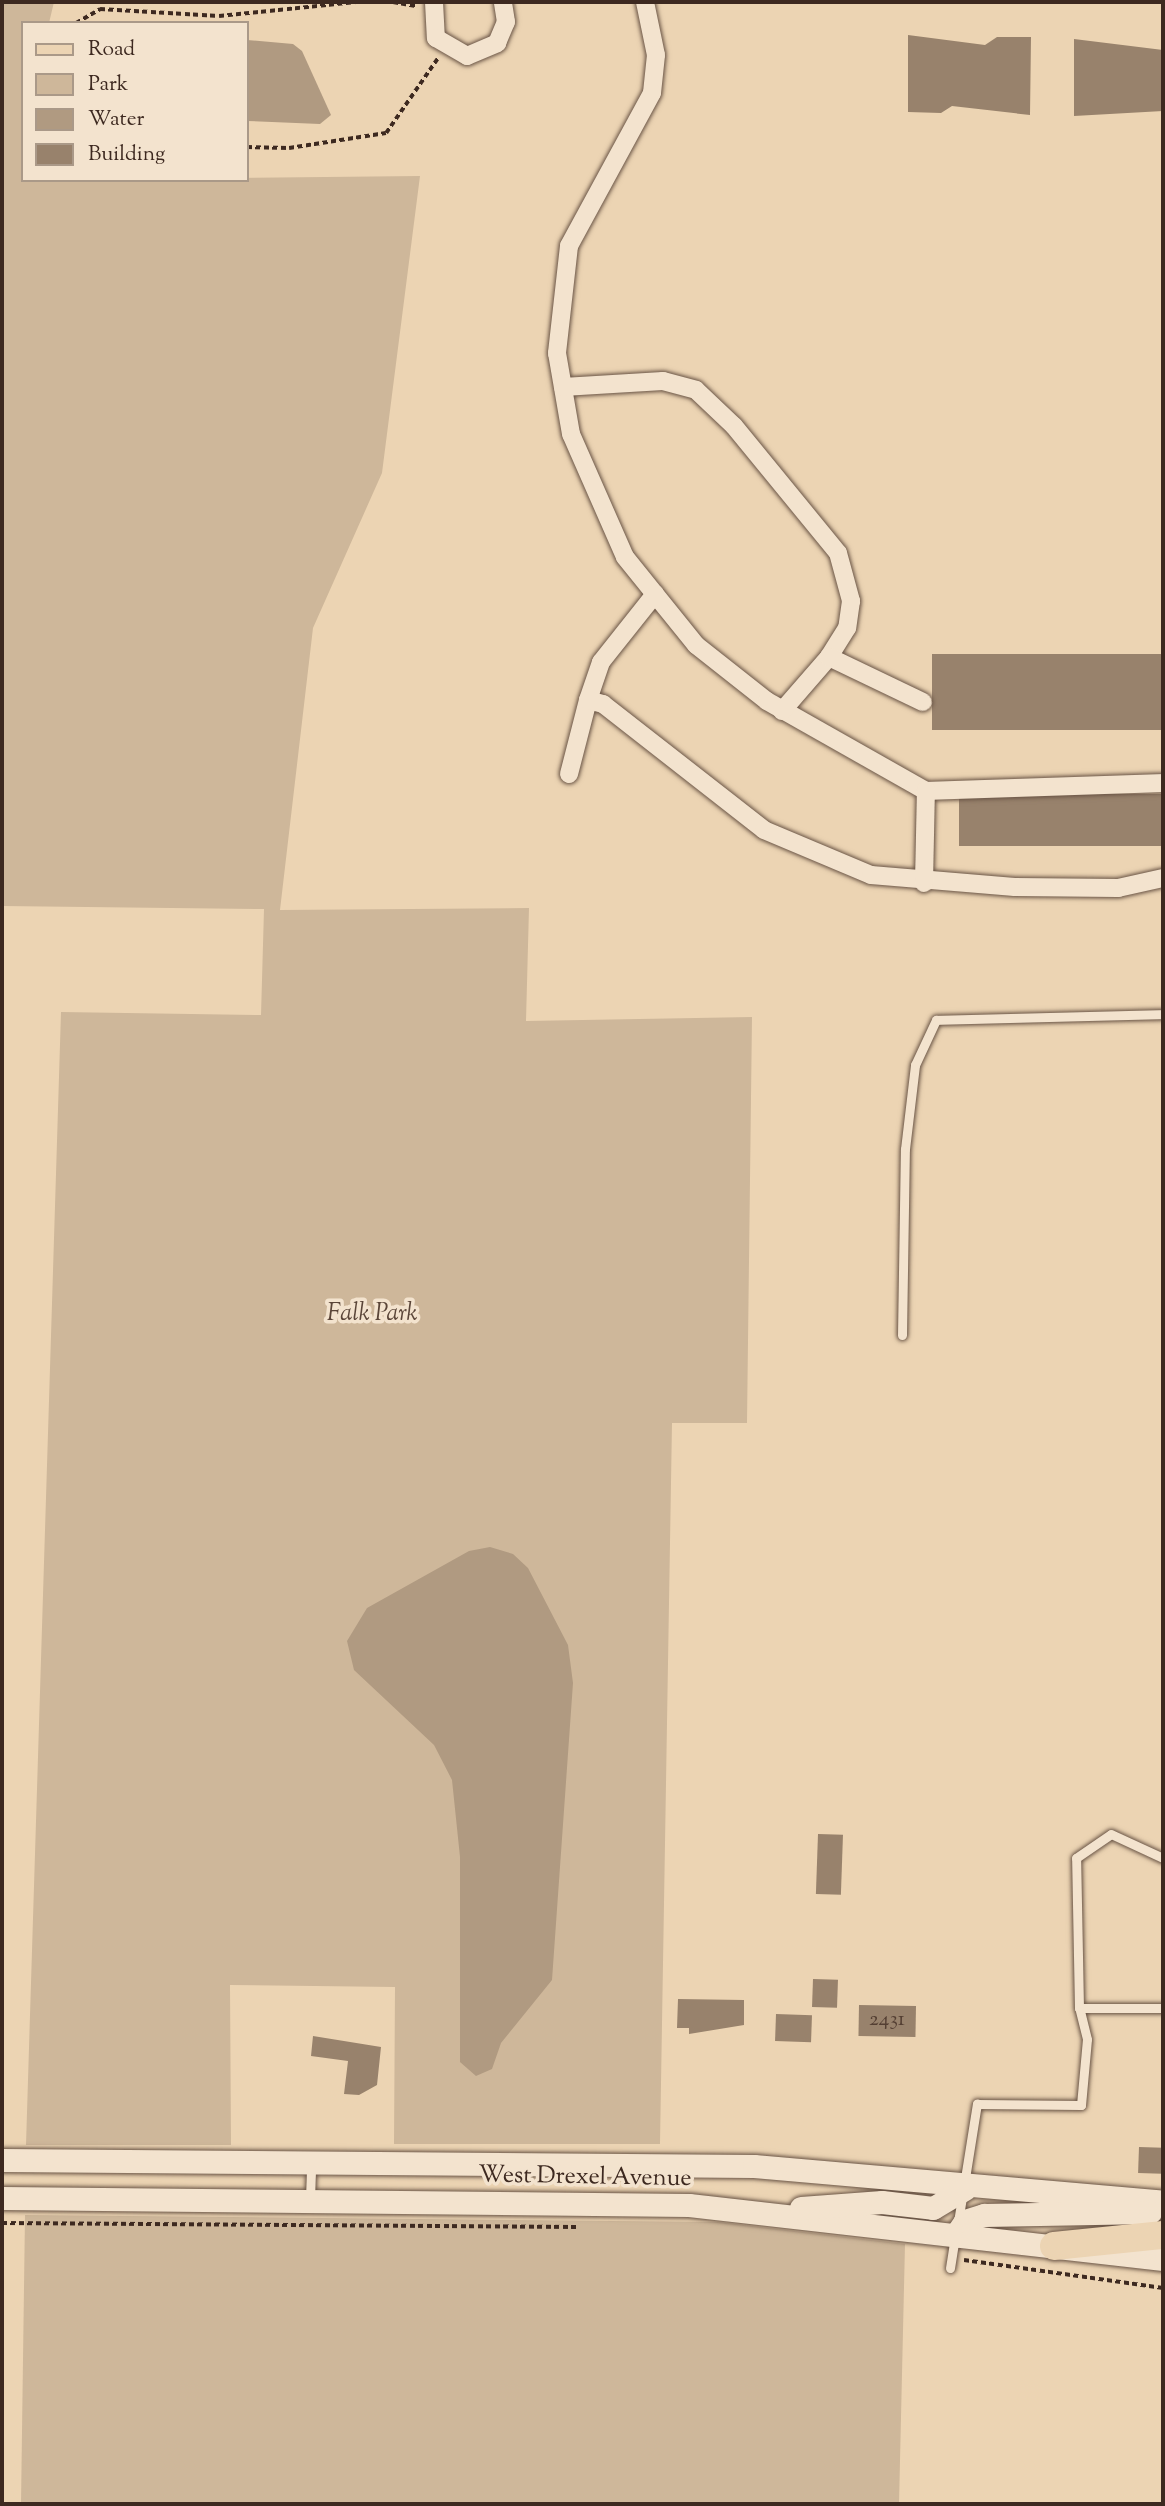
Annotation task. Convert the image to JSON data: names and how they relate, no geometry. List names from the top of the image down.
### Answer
{
  "streets": {
    "street": ["West Drexel Avenue"]
  },
  "parks": ["Falk Park"],
  "house_numbers": ["2431"],
  "legend": [
    "Road",
    "Park",
    "Water",
    "Building"
  ]
}
